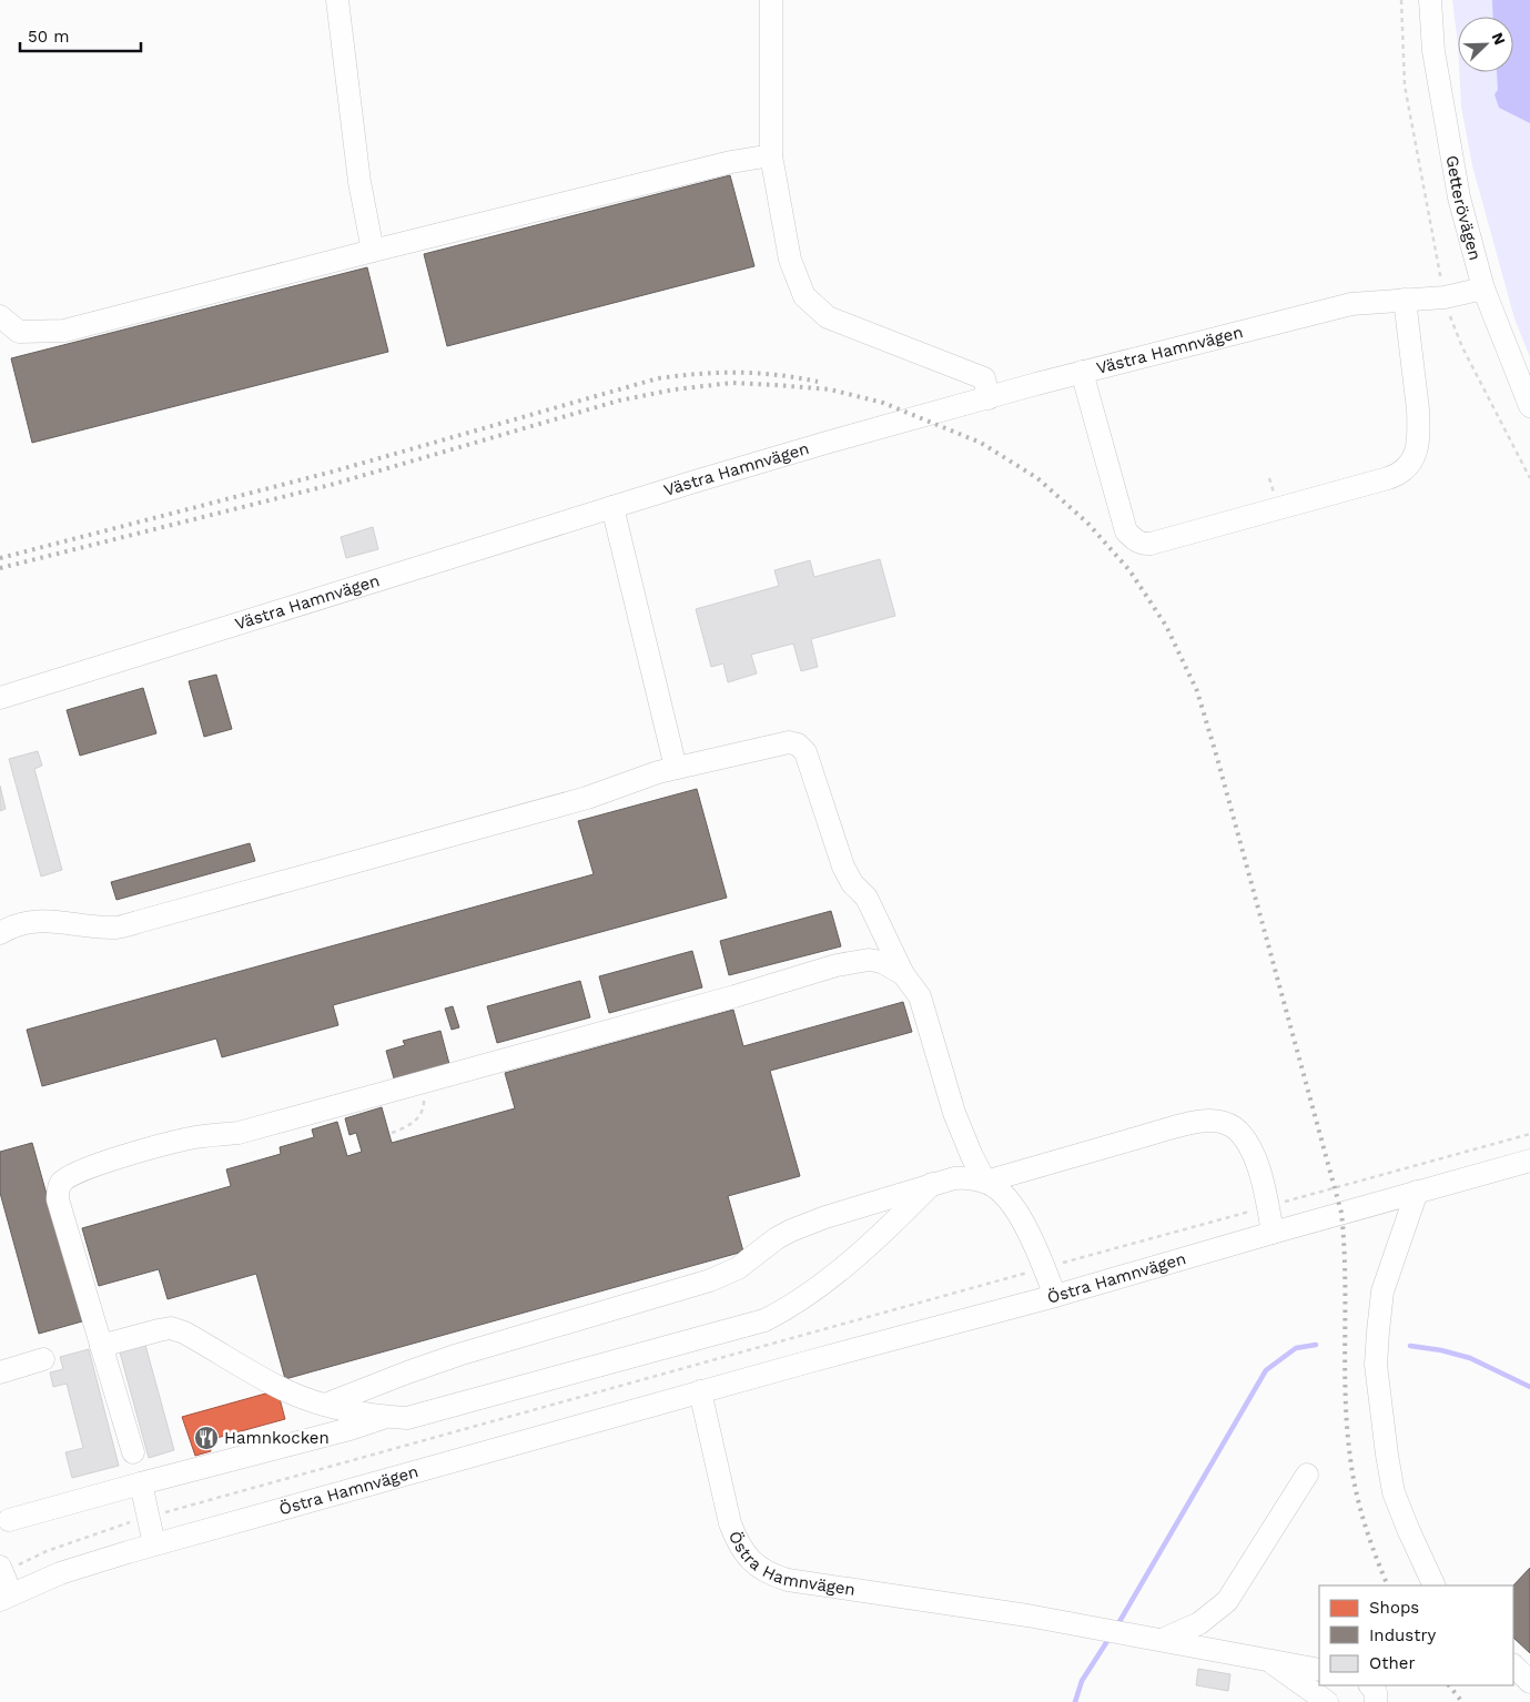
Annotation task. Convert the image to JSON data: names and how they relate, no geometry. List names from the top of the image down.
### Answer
{
  "streets": {
    "street": ["Getterövägen", "Västra Hamnvägen", "Östra Hamnvägen"]
  },
  "crossings": [
    ["Getterövägen", "Västra Hamnvägen"]
  ],
  "places": {
    "restaurant": ["Hamnkocken"]
  },
  "legend": ["Shops", "Industry", "Other"],
  "scale_bar": "50 m",
  "north": "top right"
}
